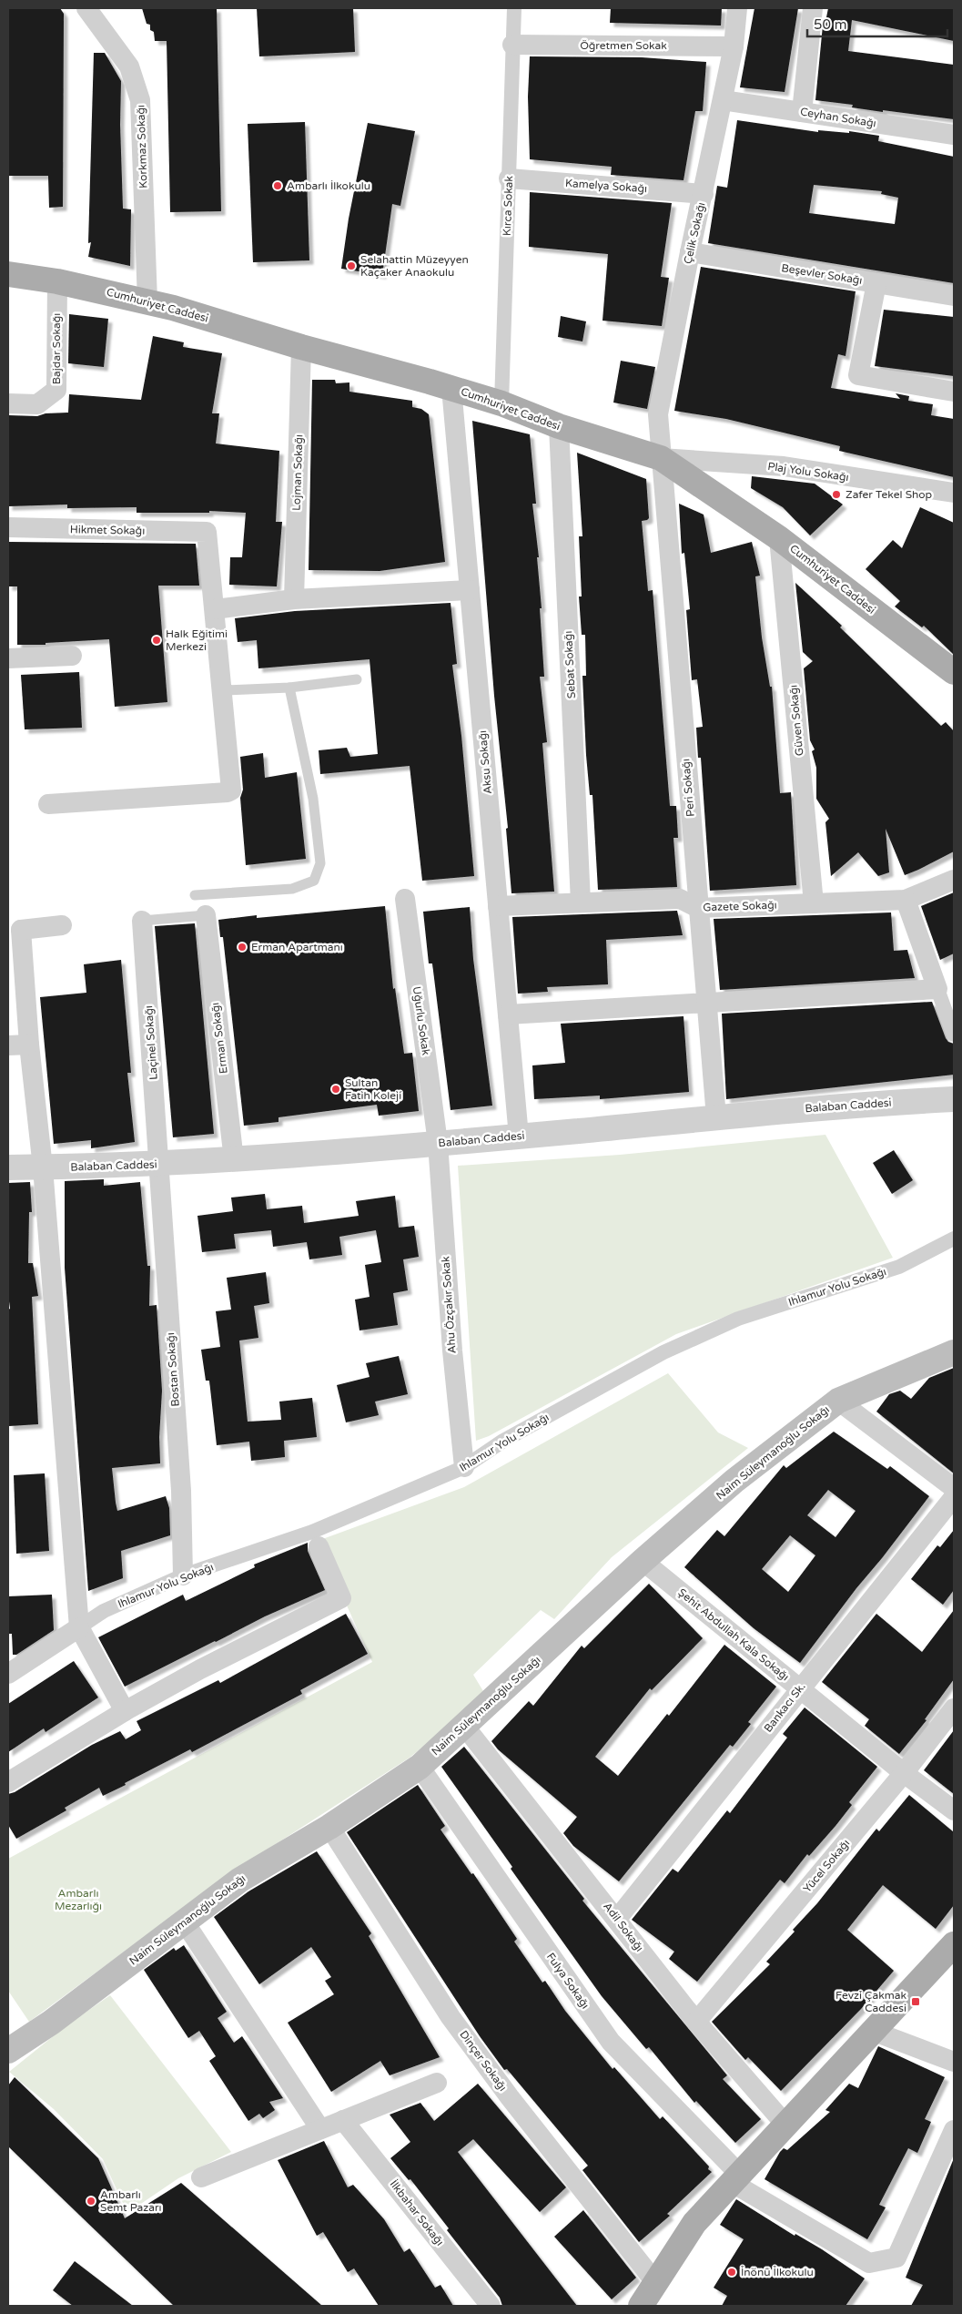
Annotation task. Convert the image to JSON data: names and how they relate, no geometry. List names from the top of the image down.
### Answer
{
  "streets": {
    "main road": ["Cumhuriyet Caddesi", "Naim Süleymanoğlu Sokağı"],
    "street": [
      "Öğretmen Sokak",
      "Ceyhan Sokağı",
      "Korkmaz Sokağı",
      "Kamelya Sokağı",
      "Kırca Sokak",
      "Çelik Sokağı",
      "Beşevler Sokağı",
      "Bajdar Sokağı",
      "Plaj Yolu Sokağı",
      "Lojman Sokağı",
      "Hikmet Sokağı",
      "Sebat Sokağı",
      "Güven Sokağı",
      "Aksu Sokağı",
      "Peri Sokağı",
      "Gazete Sokağı",
      "Uğurlu Sokak",
      "Erman Sokağı",
      "Laçinel Sokağı",
      "Balaban Caddesi",
      "Ihlamur Yolu Sokağı",
      "Ahu Özçakır Sokak",
      "Bostan Sokağı",
      "Şehit Abdullah Kala Sokağı",
      "Bankacı Sk.",
      "Yücel Sokağı",
      "Adil Sokağı",
      "Fulya Sokağı",
      "Dinçer Sokağı",
      "İlkbahar Sokağı"
    ]
  },
  "crossings": [
    ["Öğretmen Sokak", "Kırca Sokak"],
    ["Öğretmen Sokak", "Çelik Sokağı"],
    ["Ceyhan Sokağı", "Çelik Sokağı"],
    ["Korkmaz Sokağı", "Cumhuriyet Caddesi"],
    ["Kamelya Sokağı", "Kırca Sokak"],
    ["Kamelya Sokağı", "Çelik Sokağı"],
    ["Kırca Sokak", "Cumhuriyet Caddesi"],
    ["Çelik Sokağı", "Beşevler Sokağı"],
    ["Çelik Sokağı", "Cumhuriyet Caddesi"],
    ["Çelik Sokağı", "Plaj Yolu Sokağı"],
    ["Çelik Sokağı", "Peri Sokağı"],
    ["Cumhuriyet Caddesi", "Bajdar Sokağı"],
    ["Cumhuriyet Caddesi", "Plaj Yolu Sokağı"],
    ["Cumhuriyet Caddesi", "Lojman Sokağı"],
    ["Cumhuriyet Caddesi", "Sebat Sokağı"],
    ["Cumhuriyet Caddesi", "Güven Sokağı"],
    ["Cumhuriyet Caddesi", "Aksu Sokağı"],
    ["Cumhuriyet Caddesi", "Peri Sokağı"],
    ["Plaj Yolu Sokağı", "Peri Sokağı"],
    ["Sebat Sokağı", "Gazete Sokağı"],
    ["Güven Sokağı", "Gazete Sokağı"],
    ["Aksu Sokağı", "Gazete Sokağı"],
    ["Aksu Sokağı", "Balaban Caddesi"],
    ["Peri Sokağı", "Gazete Sokağı"],
    ["Peri Sokağı", "Balaban Caddesi"],
    ["Uğurlu Sokak", "Balaban Caddesi"],
    ["Uğurlu Sokak", "Ahu Özçakır Sokak"],
    ["Erman Sokağı", "Balaban Caddesi"],
    ["Laçinel Sokağı", "Balaban Caddesi"],
    ["Laçinel Sokağı", "Bostan Sokağı"],
    ["Balaban Caddesi", "Ahu Özçakır Sokak"],
    ["Balaban Caddesi", "Bostan Sokağı"],
    ["Ihlamur Yolu Sokağı", "Ahu Özçakır Sokak"],
    ["Ihlamur Yolu Sokağı", "Bostan Sokağı"],
    ["Naim Süleymanoğlu Sokağı", "Şehit Abdullah Kala Sokağı"],
    ["Naim Süleymanoğlu Sokağı", "Adil Sokağı"],
    ["Naim Süleymanoğlu Sokağı", "Fulya Sokağı"],
    ["Naim Süleymanoğlu Sokağı", "Dinçer Sokağı"],
    ["Şehit Abdullah Kala Sokağı", "Bankacı Sk."],
    ["Şehit Abdullah Kala Sokağı", "Yücel Sokağı"],
    ["Bankacı Sk.", "Adil Sokağı"],
    ["Yücel Sokağı", "Adil Sokağı"]
  ],
  "parks": ["Ambarlı Mezarlığı"],
  "places": {
    "other": [
      "Ambarlı İlkokulu",
      "Selahattin Müzeyyen Kaçaker Anaokulu",
      "Zafer Tekel Shop",
      "Halk Eğitimi Merkezi",
      "Erman Apartmanı",
      "Sultan Fatih Koleji",
      "Ambarlı Semt Pazarı",
      "İnönü İlkokulu"
    ],
    "transit": ["Fevzi Çakmak Caddesi"]
  },
  "scale_bar": "50 m"
}
